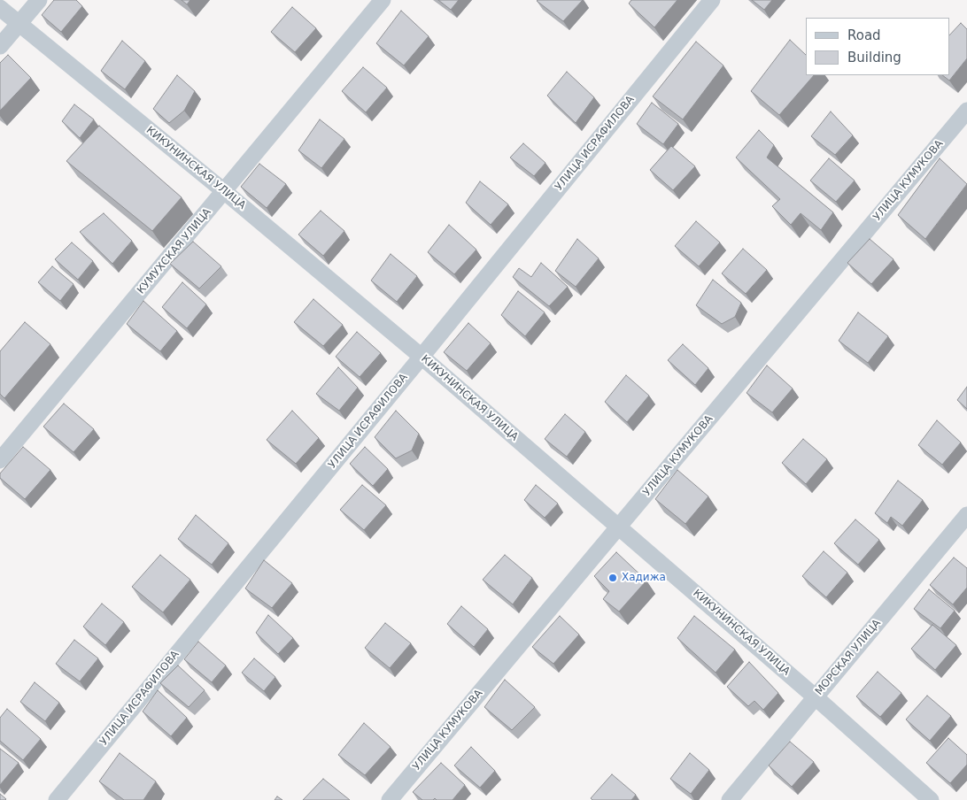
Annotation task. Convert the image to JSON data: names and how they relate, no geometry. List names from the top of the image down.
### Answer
{
  "streets": {
    "street": [
      "УЛИЦА ИСРАФИЛОВА",
      "КИКУНИНСКАЯ УЛИЦА",
      "УЛИЦА КУМУКОВА",
      "КУМУХСКАЯ УЛИЦА",
      "МОРСКАЯ УЛИЦА"
    ]
  },
  "crossings": [
    ["УЛИЦА ИСРАФИЛОВА", "КИКУНИНСКАЯ УЛИЦА"],
    ["КИКУНИНСКАЯ УЛИЦА", "УЛИЦА КУМУКОВА"],
    ["КИКУНИНСКАЯ УЛИЦА", "КУМУХСКАЯ УЛИЦА"],
    ["КИКУНИНСКАЯ УЛИЦА", "МОРСКАЯ УЛИЦА"]
  ],
  "places": ["Хадижа"],
  "legend": ["Road", "Building"]
}
